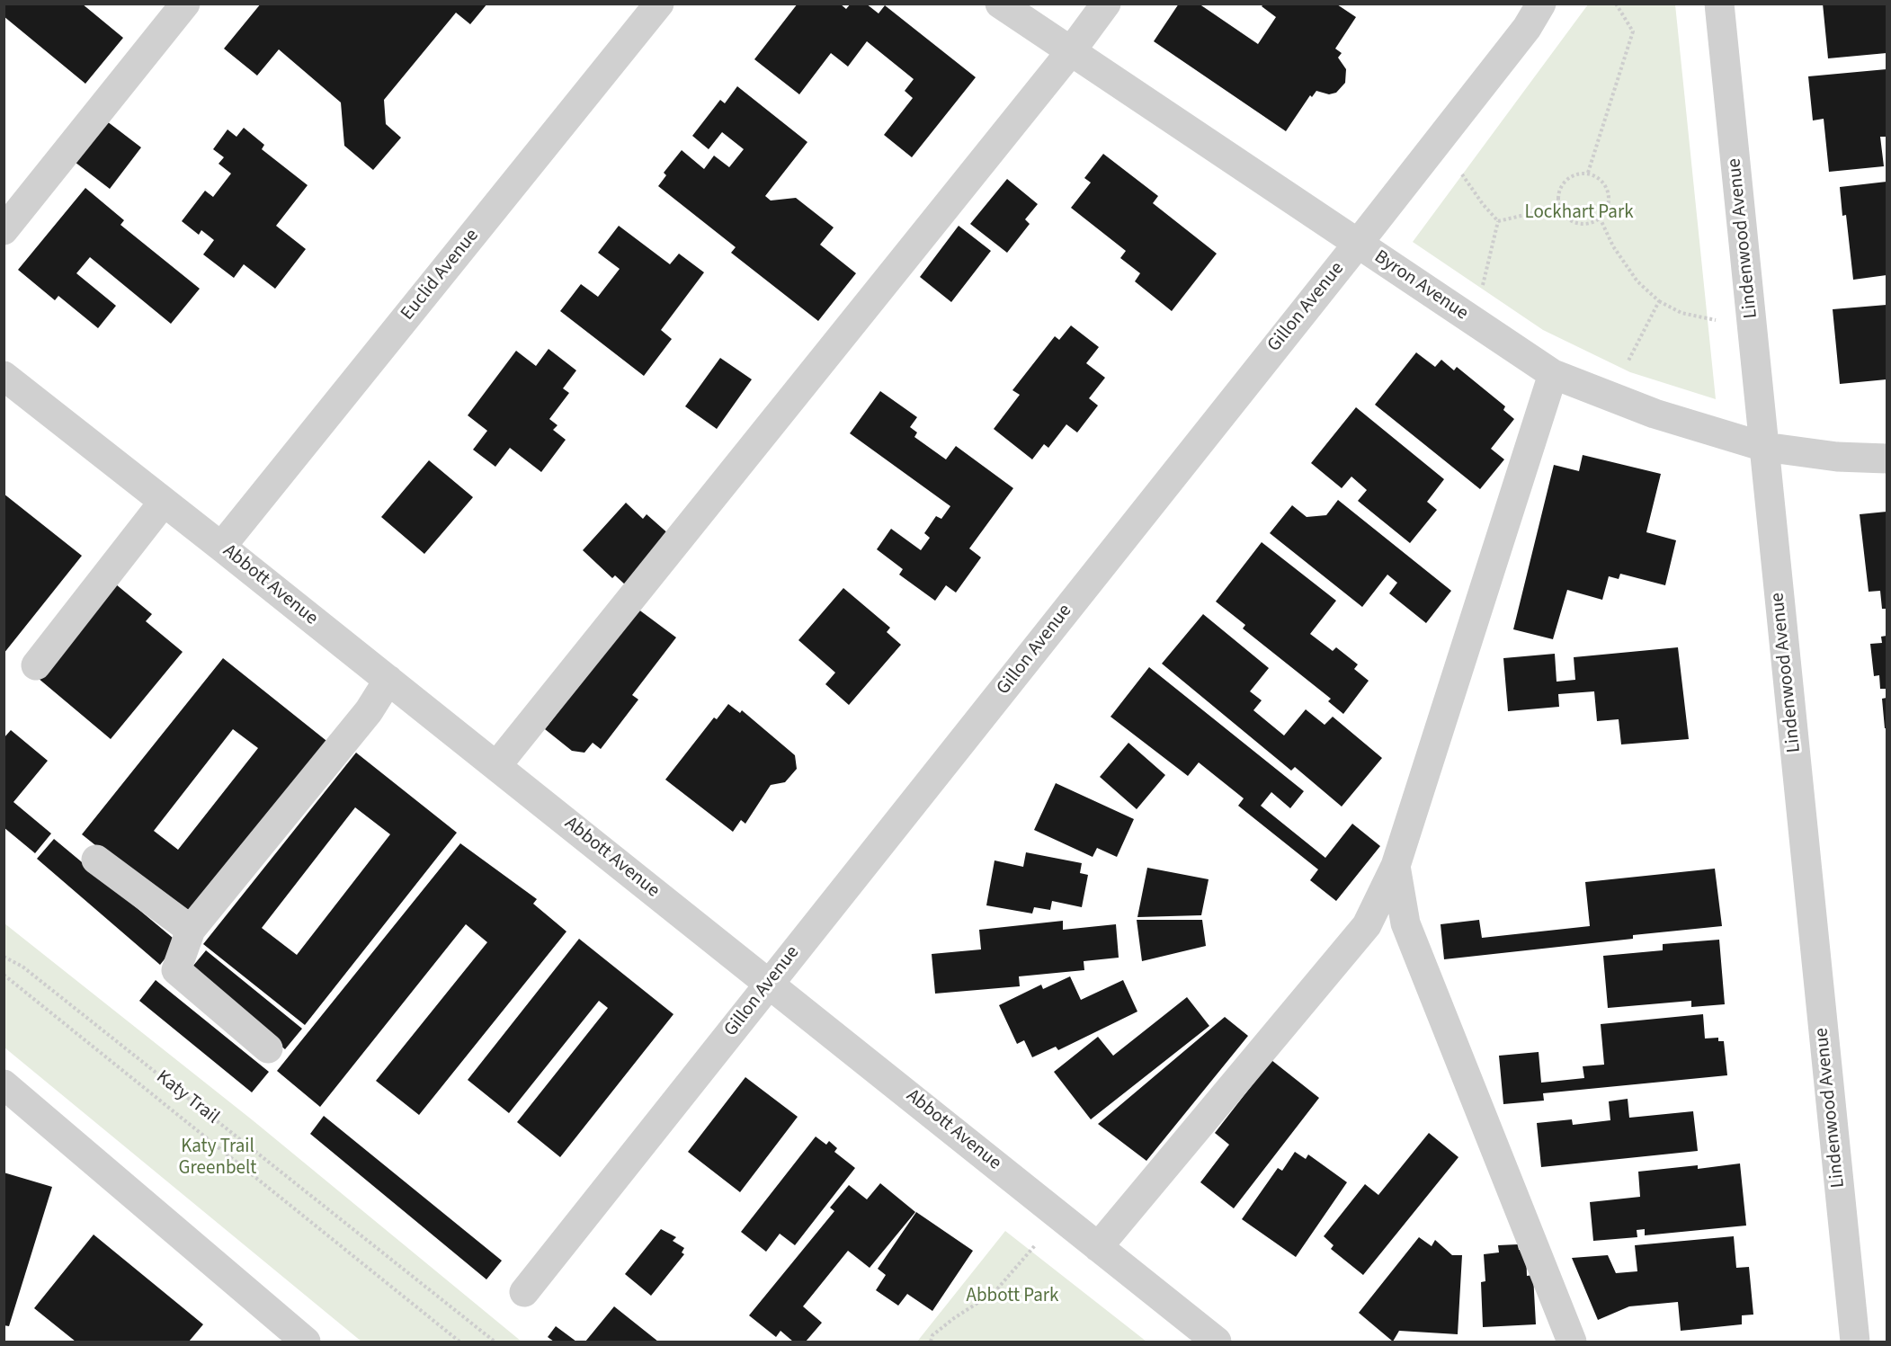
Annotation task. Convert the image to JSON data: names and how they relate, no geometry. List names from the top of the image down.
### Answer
{
  "streets": {
    "street": [
      "Lindenwood Avenue",
      "Euclid Avenue",
      "Byron Avenue",
      "Gillon Avenue",
      "Abbott Avenue"
    ],
    "path": ["Katy Trail"]
  },
  "crossings": [
    ["Lindenwood Avenue", "Byron Avenue"],
    ["Euclid Avenue", "Abbott Avenue"],
    ["Byron Avenue", "Gillon Avenue"],
    ["Gillon Avenue", "Abbott Avenue"]
  ],
  "parks": ["Lockhart Park", "Katy Trail Greenbelt", "Abbott Park"]
}
